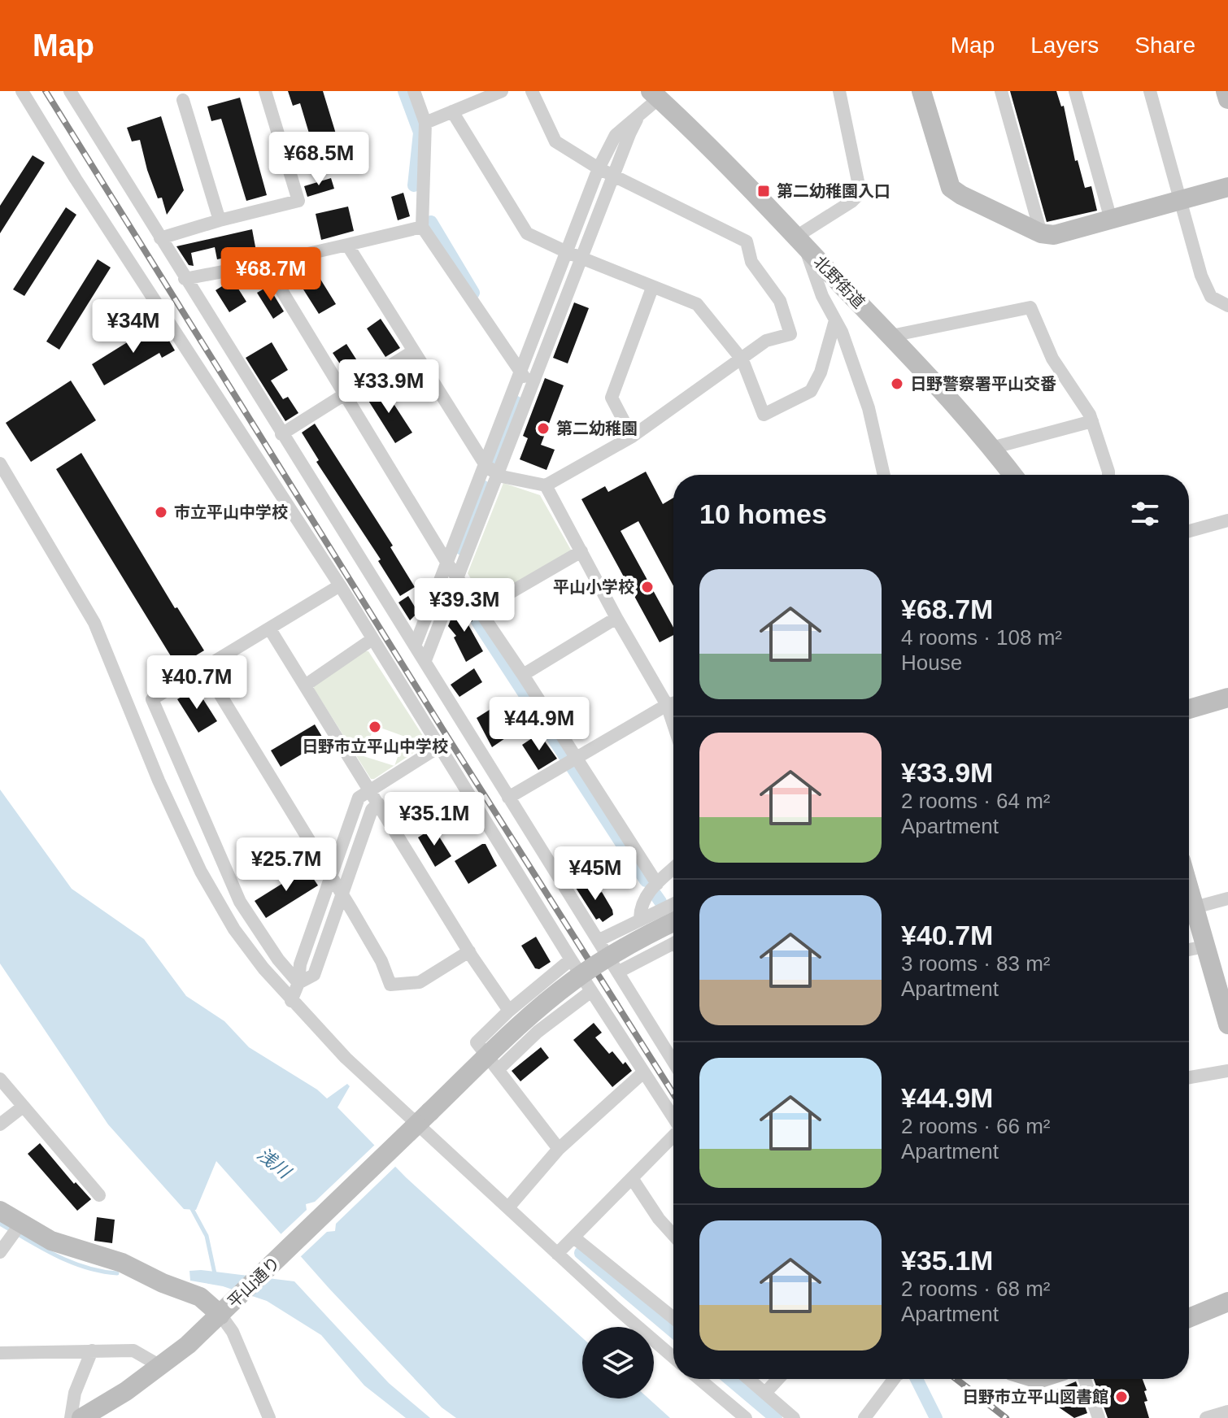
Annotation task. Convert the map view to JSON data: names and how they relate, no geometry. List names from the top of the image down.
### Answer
{
  "streets": {
    "main road": ["北野街道", "平山通り"]
  },
  "water": ["浅川"],
  "places": {
    "transit": ["第二幼稚園入口"],
    "other": [
      "日野警察署平山交番",
      "第二幼稚園",
      "市立平山中学校",
      "平山小学校",
      "日野市立平山中学校",
      "日野市立平山図書館"
    ]
  },
  "page": {
    "header": "Map",
    "nav": ["Map", "Layers", "Share"],
    "price": [
      "¥68.5M",
      "¥68.7M",
      "¥34M",
      "¥33.9M",
      "¥39.3M",
      "¥40.7M",
      "¥44.9M",
      "¥35.1M",
      "¥25.7M",
      "¥45M"
    ],
    "heading": "10 homes",
    "list": [
      {
        "name": "¥68.7M",
        "note": "4 rooms · 108 m² · House"
      },
      {
        "name": "¥33.9M",
        "note": "2 rooms · 64 m² · Apartment"
      },
      {
        "name": "¥40.7M",
        "note": "3 rooms · 83 m² · Apartment"
      },
      {
        "name": "¥44.9M",
        "note": "2 rooms · 66 m² · Apartment"
      },
      {
        "name": "¥35.1M",
        "note": "2 rooms · 68 m² · Apartment"
      }
    ]
  }
}
